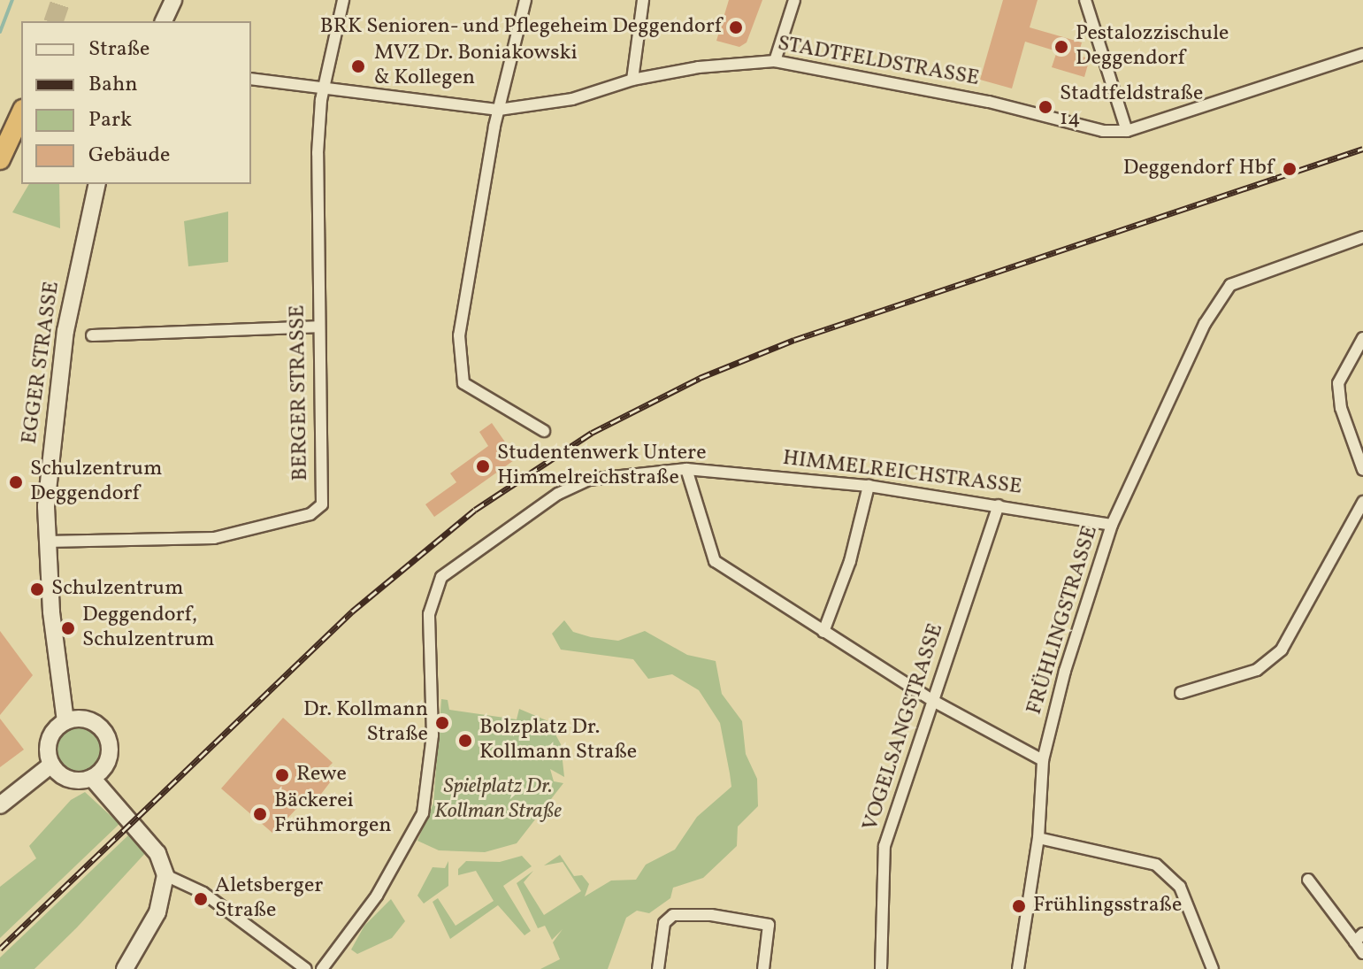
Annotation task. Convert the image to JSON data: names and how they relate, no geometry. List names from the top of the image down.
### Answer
{
  "streets": {
    "street": [
      "STADTFELDSTRASSE",
      "EGGER STRASSE",
      "BERGER STRASSE",
      "HIMMELREICHSTRASSE",
      "FRÜHLINGSTRASSE",
      "VOGELSANGSTRASSE"
    ]
  },
  "crossings": [
    ["STADTFELDSTRASSE", "BERGER STRASSE"],
    ["EGGER STRASSE", "BERGER STRASSE"],
    ["HIMMELREICHSTRASSE", "FRÜHLINGSTRASSE"],
    ["HIMMELREICHSTRASSE", "VOGELSANGSTRASSE"]
  ],
  "parks": ["Spielplatz Dr. Kollman Straße"],
  "places": [
    "BRK Senioren- und Pflegeheim Deggendorf",
    "Pestalozzischule Deggendorf",
    "MVZ Dr. Boniakowski & Kollegen",
    "Stadtfeldstraße 14",
    "Deggendorf Hbf",
    "Studentenwerk Untere Himmelreichstraße",
    "Schulzentrum Deggendorf",
    "Schulzentrum",
    "Deggendorf, Schulzentrum",
    "Dr. Kollmann Straße",
    "Bolzplatz Dr. Kollmann Straße",
    "Rewe",
    "Bäckerei Frühmorgen",
    "Aletsberger Straße",
    "Frühlingsstraße"
  ],
  "legend": [
    "Straße",
    "Bahn",
    "Park",
    "Gebäude"
  ]
}
